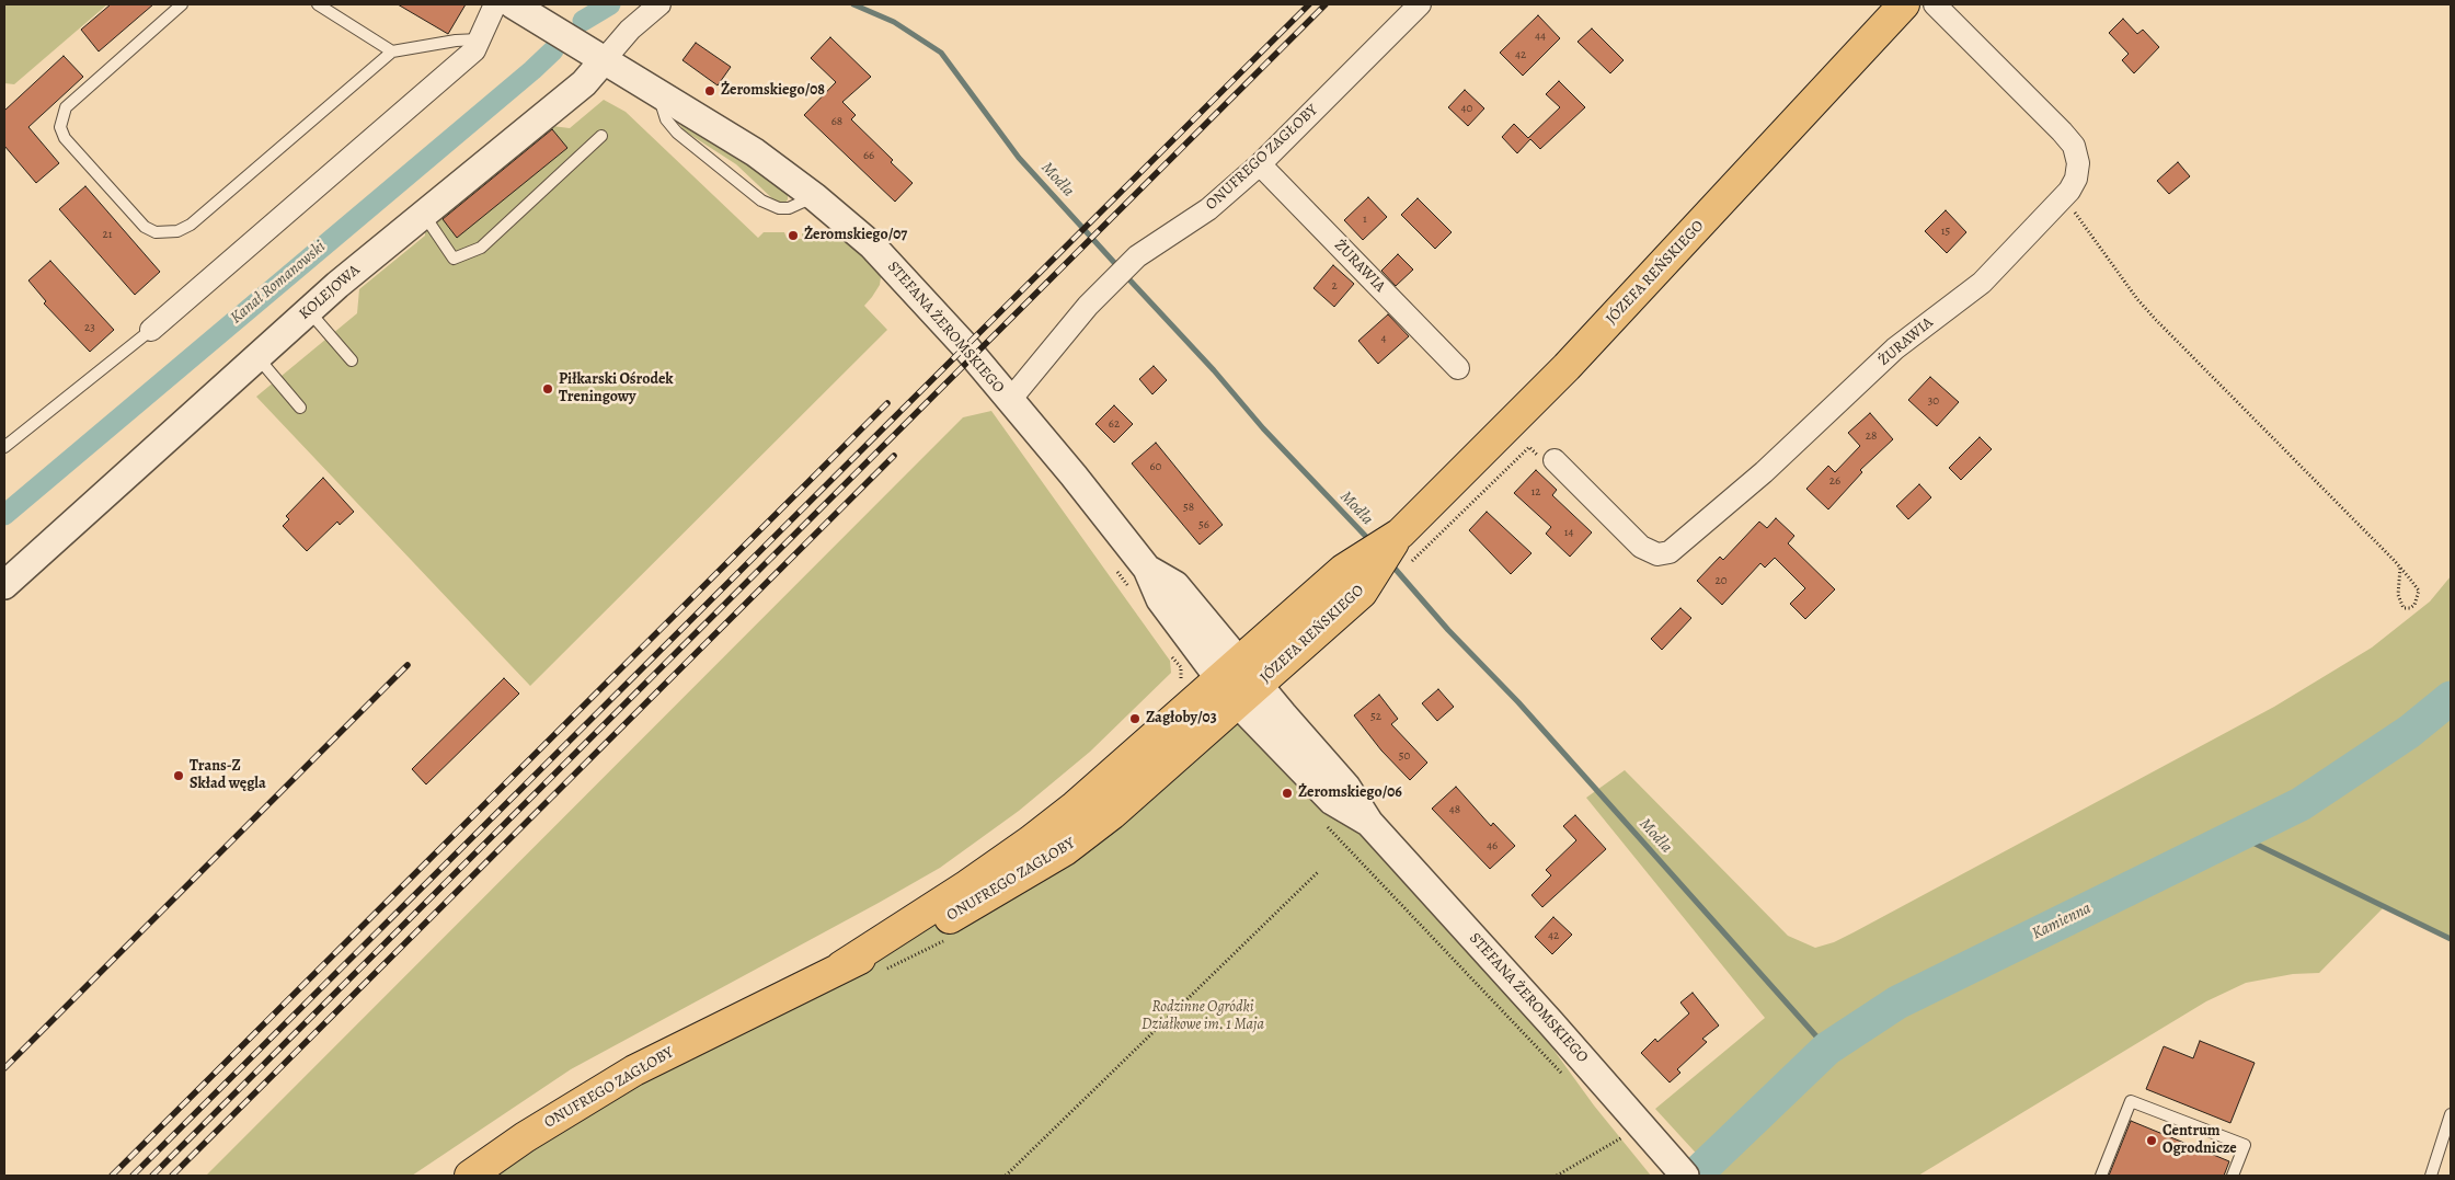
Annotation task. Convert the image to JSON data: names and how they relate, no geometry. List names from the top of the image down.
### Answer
{
  "streets": {
    "main road": ["ONUFREGO ZAGŁOBY", "JÓZEFA REŃSKIEGO"],
    "street": ["ŻURAWIA", "KOLEJOWA", "STEFANA ŻEROMSKIEGO"]
  },
  "crossings": [
    ["ONUFREGO ZAGŁOBY", "ŻURAWIA"],
    ["ONUFREGO ZAGŁOBY", "JÓZEFA REŃSKIEGO"],
    ["ONUFREGO ZAGŁOBY", "STEFANA ŻEROMSKIEGO"],
    ["JÓZEFA REŃSKIEGO", "STEFANA ŻEROMSKIEGO"],
    ["KOLEJOWA", "STEFANA ŻEROMSKIEGO"]
  ],
  "water": ["Modła", "Kanał Romanowski", "Kamienna"],
  "parks": ["Rodzinne Ogródki Działkowe im. 1 Maja"],
  "places": [
    "Żeromskiego/08",
    "Żeromskiego/07",
    "Piłkarski Ośrodek Treningowy",
    "Zagłoby/03",
    "Trans-Z Skład węgla",
    "Żeromskiego/06",
    "Centrum Ogrodnicze"
  ],
  "house_numbers": [
    "44",
    "42",
    "40",
    "68",
    "66",
    "1",
    "15",
    "21",
    "2",
    "23",
    "4",
    "30",
    "62",
    "28",
    "60",
    "26",
    "12",
    "58",
    "56",
    "14",
    "20",
    "52",
    "50",
    "48",
    "46",
    "42"
  ]
}
